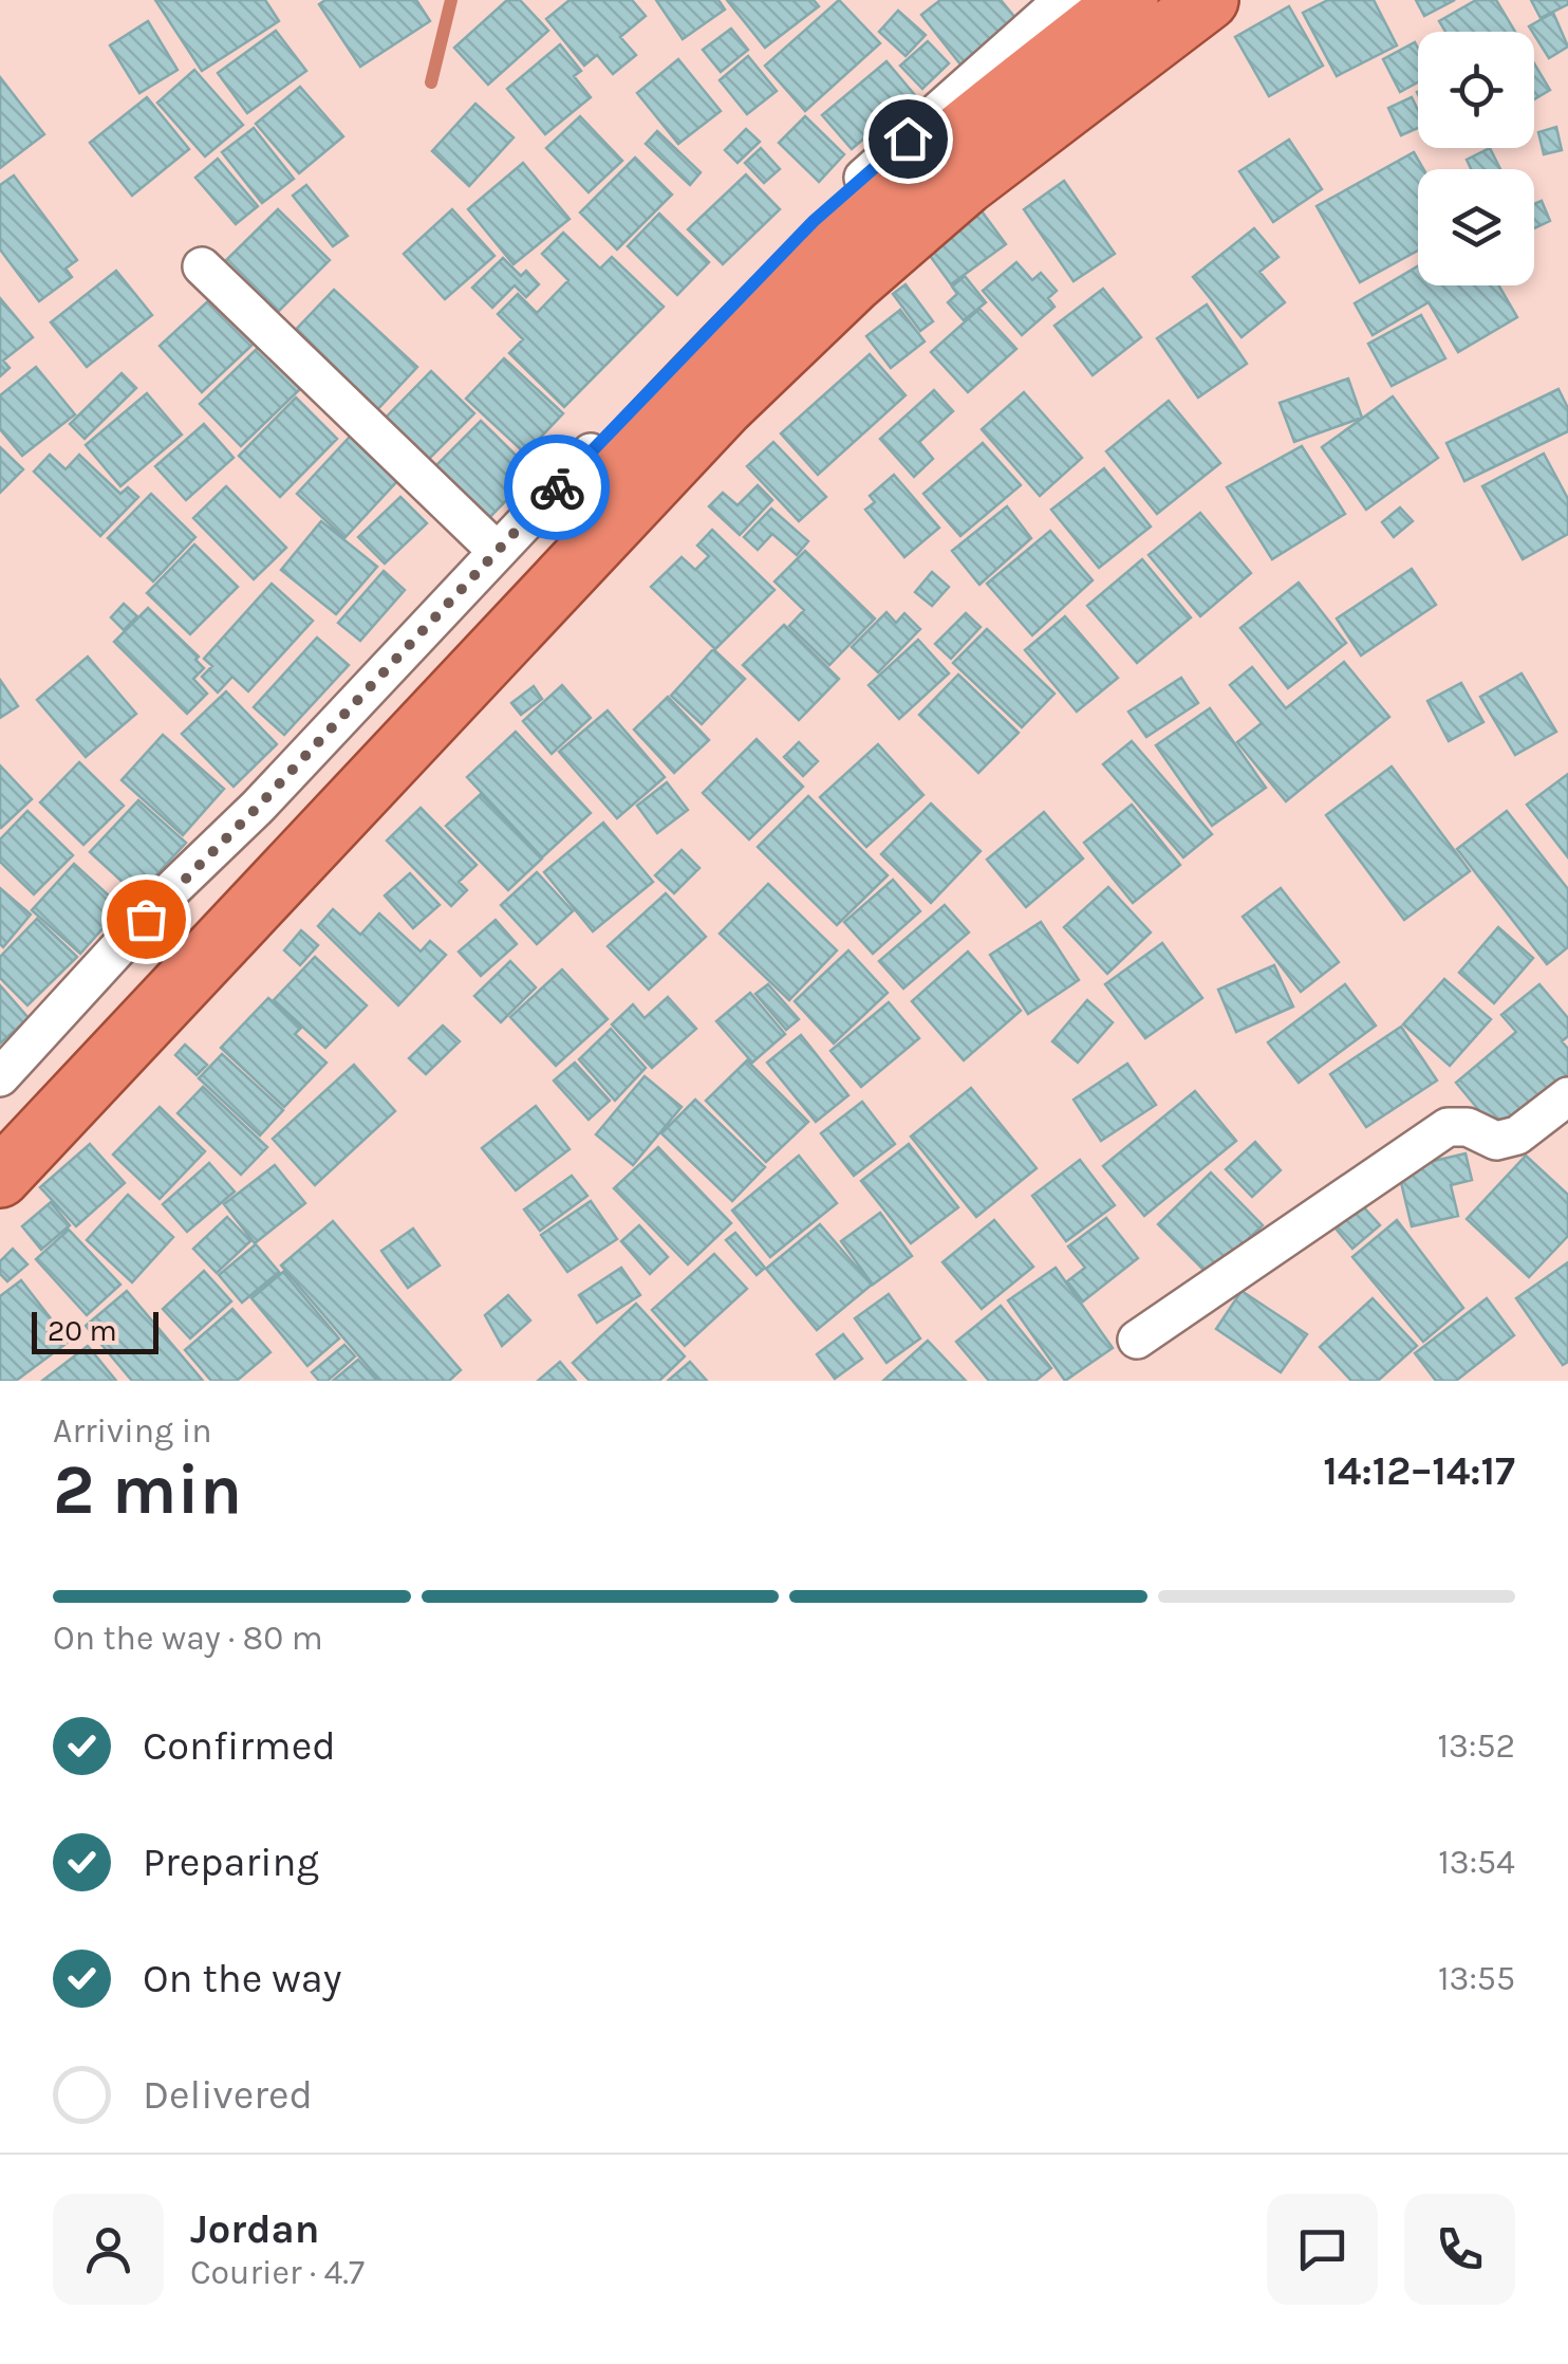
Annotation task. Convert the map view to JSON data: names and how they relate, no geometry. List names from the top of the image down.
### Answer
{
  "scale_bar": "20 m",
  "page": {
    "scale": "20 m",
    "heading": ["2 min", "Arriving in", "14:12–14:17"],
    "panel": ["Jordan", "Courier · 4.7"],
    "bar": "On the way · 80 m",
    "list": [
      ["Confirmed", "13:52"],
      ["Preparing", "13:54"],
      ["On the way", "13:55"],
      "Delivered"
    ]
  }
}
